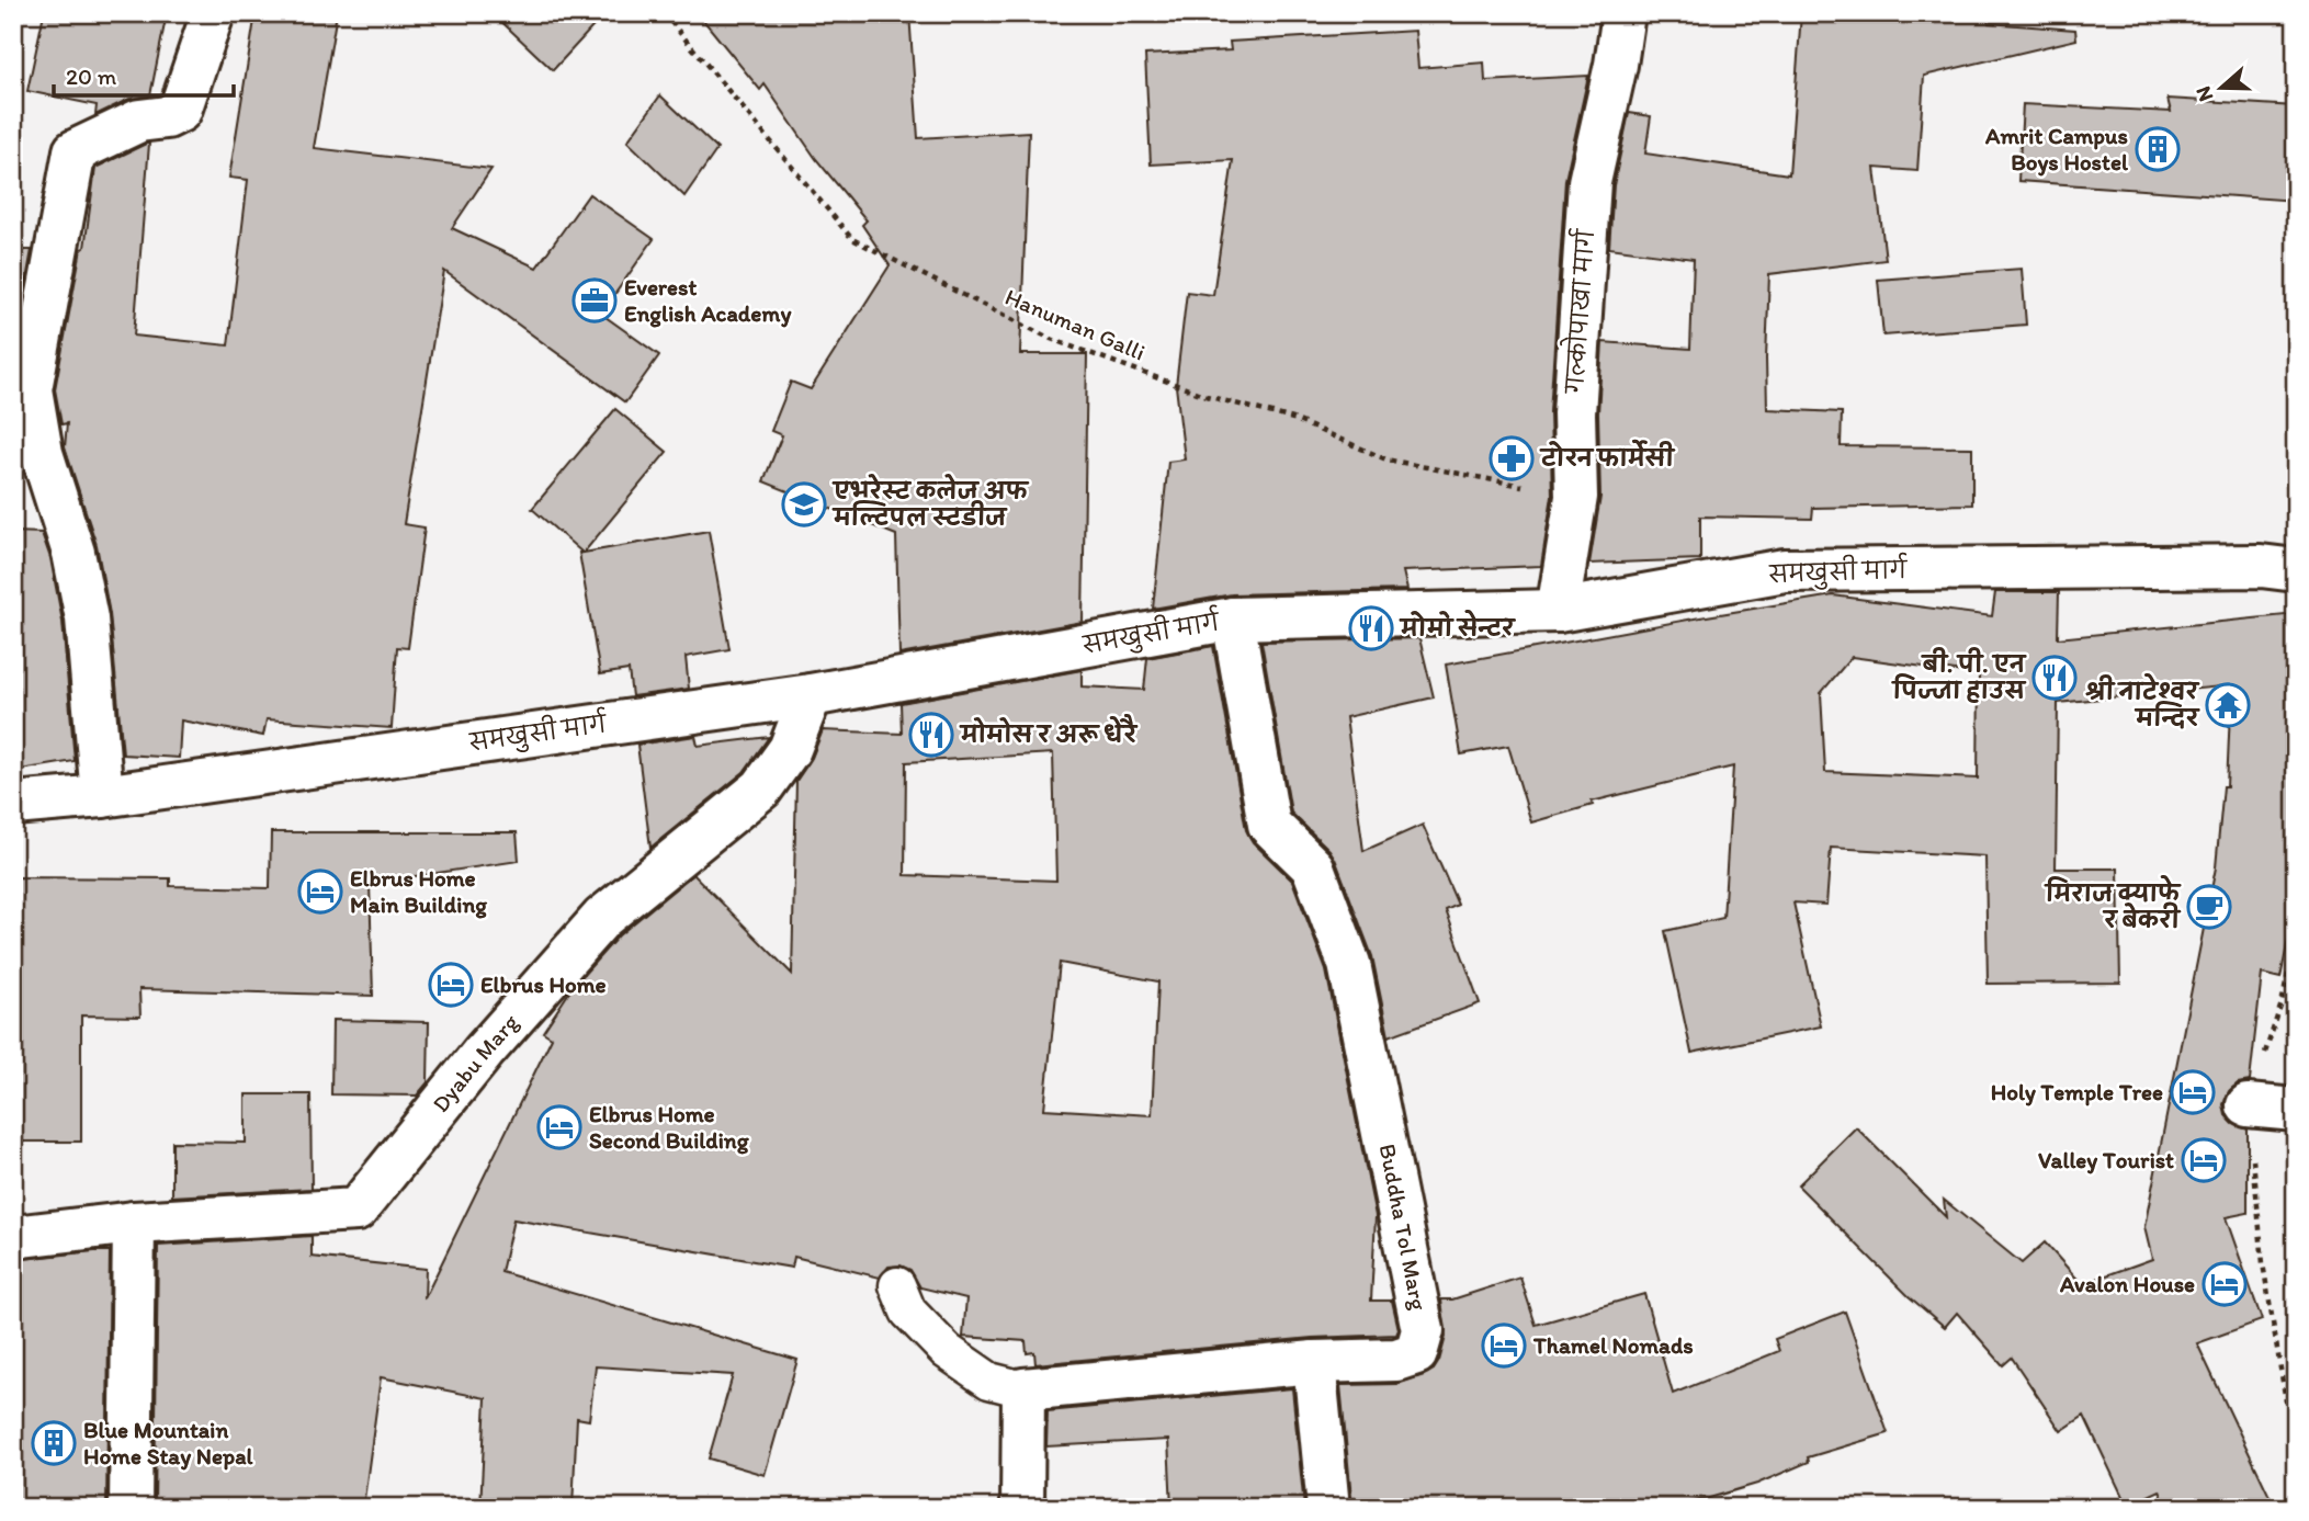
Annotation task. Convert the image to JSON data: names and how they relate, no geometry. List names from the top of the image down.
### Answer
{
  "streets": {
    "street": [
      "गल्कोपाखा मार्ग",
      "समखुसी मार्ग",
      "Dyabu Marg",
      "Buddha Tol Marg"
    ],
    "path": ["Hanuman Galli"]
  },
  "crossings": [
    ["गल्कोपाखा मार्ग", "Hanuman Galli"],
    ["गल्कोपाखा मार्ग", "समखुसी मार्ग"],
    ["समखुसी मार्ग", "Dyabu Marg"],
    ["समखुसी मार्ग", "Buddha Tol Marg"]
  ],
  "places": {
    "building": ["Amrit Campus Boys Hostel", "Blue Mountain Home Stay Nepal"],
    "office": ["Everest English Academy"],
    "pharmacy": ["टोरन फार्मेसी"],
    "school or university": ["एभरेस्ट कलेज अफ मल्टिपल स्टडीज"],
    "restaurant": ["मोमो सेन्टर", "बी. पी. एन पिज्जा हाउस", "मोमोस र अरू धेरै"],
    "temple": ["श्री नाटेश्वर मन्दिर"],
    "hotel": [
      "Elbrus Home Main Building",
      "Elbrus Home",
      "Holy Temple Tree",
      "Elbrus Home Second Building",
      "Valley Tourist",
      "Avalon House",
      "Thamel Nomads"
    ],
    "cafe": ["मिराज क्याफे र बेकरी"]
  },
  "scale_bar": "20 m",
  "north": "left"
}
